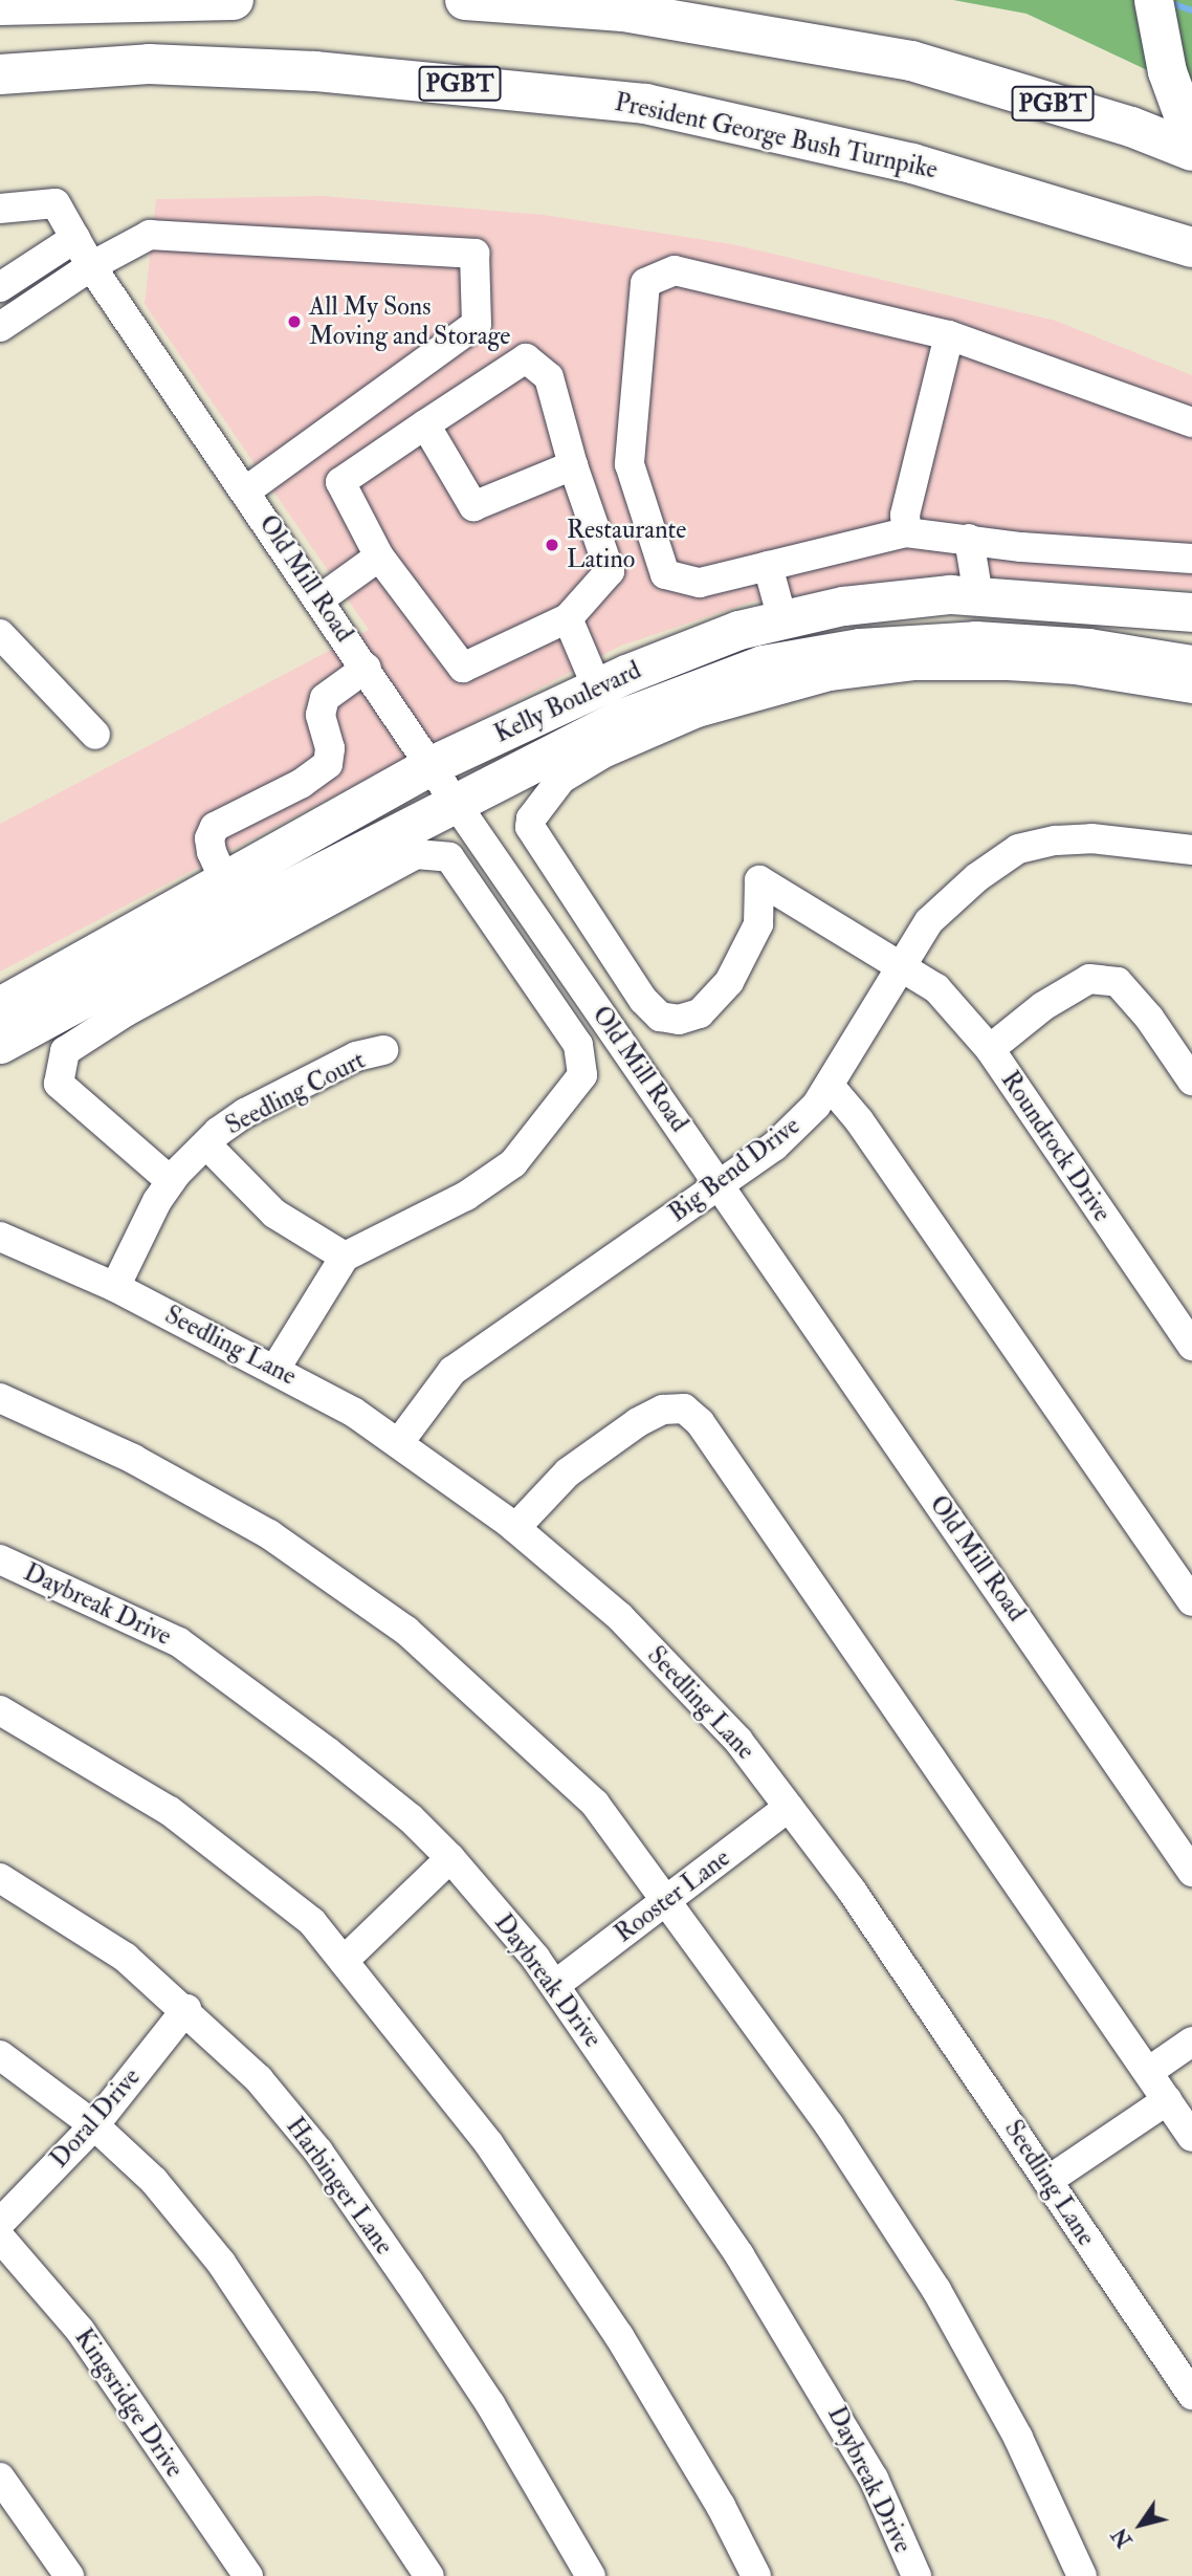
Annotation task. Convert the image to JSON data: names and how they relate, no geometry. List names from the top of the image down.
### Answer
{
  "streets": {
    "highway": ["PGBT", "President George Bush Turnpike"],
    "main road": ["Kelly Boulevard"],
    "street": [
      "Old Mill Road",
      "Seedling Court",
      "Roundrock Drive",
      "Big Bend Drive",
      "Seedling Lane",
      "Daybreak Drive",
      "Rooster Lane",
      "Doral Drive",
      "Harbinger Lane",
      "Kingsridge Drive"
    ]
  },
  "crossings": [
    ["Old Mill Road", "Kelly Boulevard"],
    ["Old Mill Road", "Big Bend Drive"],
    ["Seedling Court", "Seedling Lane"],
    ["Roundrock Drive", "Big Bend Drive"],
    ["Big Bend Drive", "Seedling Lane"],
    ["Seedling Lane", "Rooster Lane"],
    ["Daybreak Drive", "Rooster Lane"],
    ["Doral Drive", "Harbinger Lane"]
  ],
  "places": ["All My Sons Moving and Storage", "Restaurante Latino"],
  "north": "bottom left"
}
